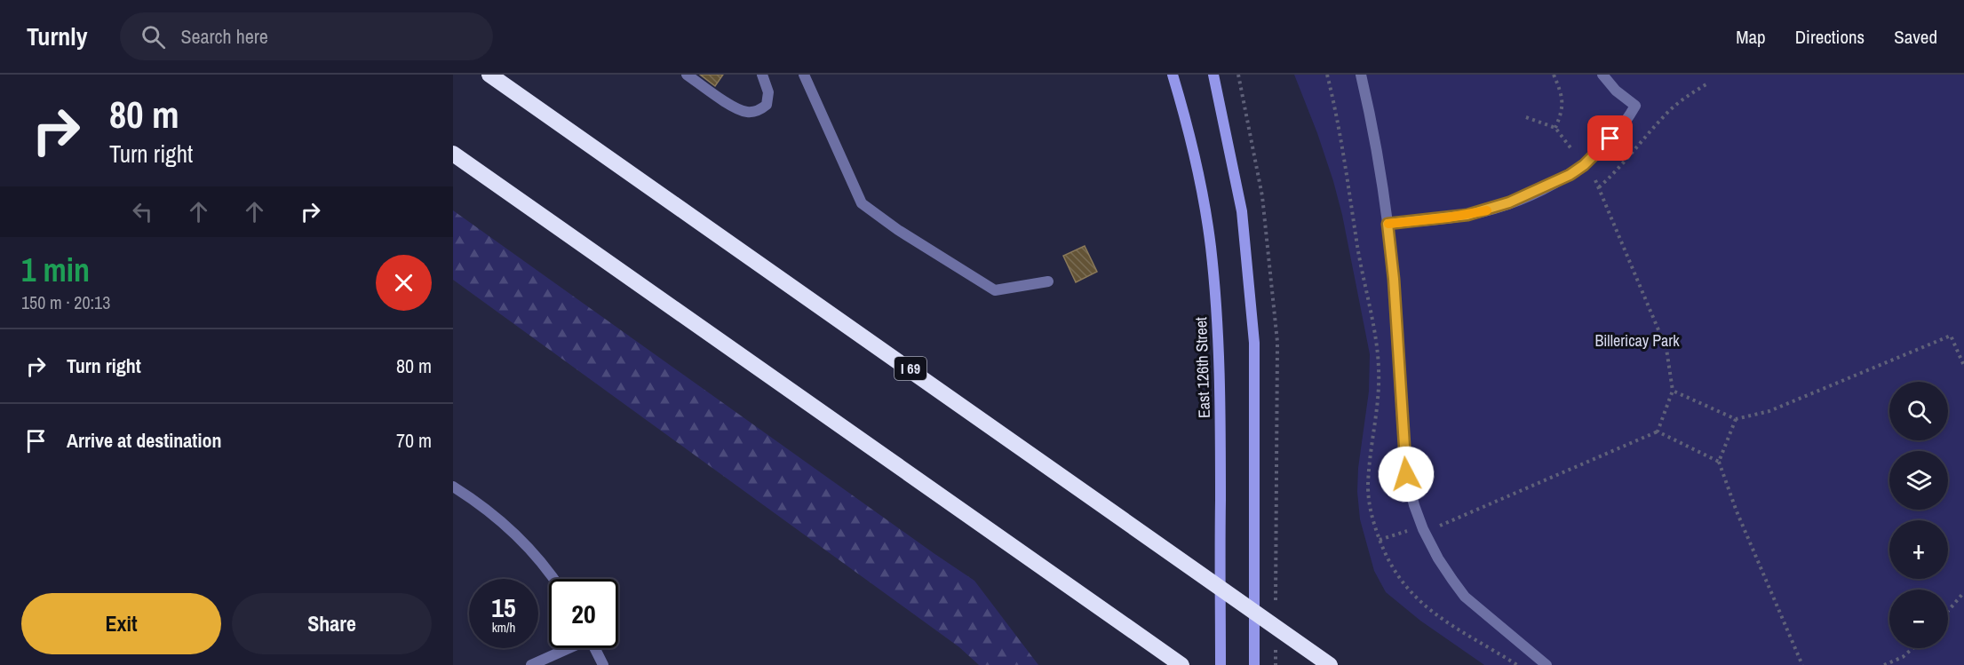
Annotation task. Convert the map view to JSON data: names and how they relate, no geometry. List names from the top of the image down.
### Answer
{
  "streets": {
    "highway": ["I 69"],
    "main road": ["East 126th Street"]
  },
  "parks": ["Billericay Park"],
  "page": {
    "header": "Turnly",
    "search": "Search here",
    "nav": ["Map", "Directions", "Saved"],
    "turn": ["80 m", "Turn right"],
    "heading": ["1 min", "150 m · 20:13"],
    "list": [
      {
        "name": "Turn right",
        "value": "80 m"
      },
      {
        "name": "Arrive at destination",
        "value": "70 m"
      }
    ],
    "map_buttons": ["+", "−"],
    "speed": "15 km/h",
    "limit": "20",
    "buttons": ["Exit", "Share"]
  }
}
